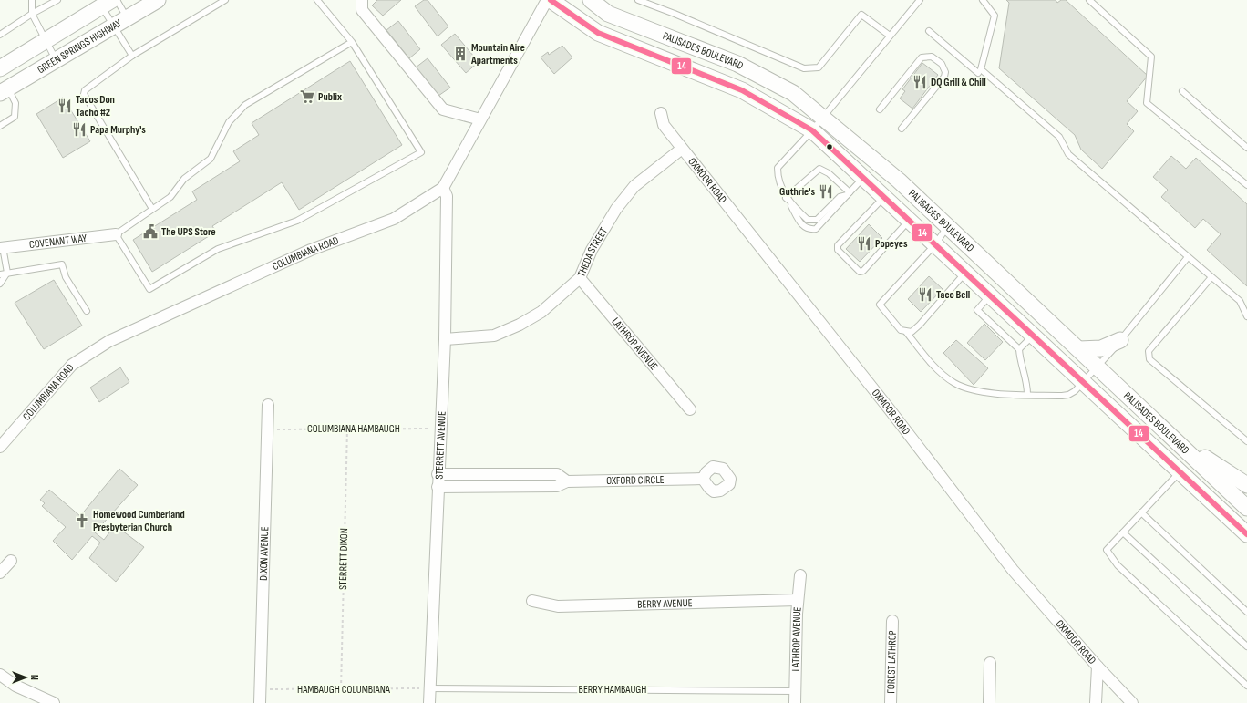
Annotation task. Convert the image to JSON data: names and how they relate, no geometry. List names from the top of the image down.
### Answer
{
  "streets": {
    "main road": ["GREEN SPRINGS HIGHWAY", "PALISADES BOULEVARD"],
    "street": [
      "OXMOOR ROAD",
      "COVENANT WAY",
      "THEDA STREET",
      "COLUMBIANA ROAD",
      "LATHROP AVENUE",
      "STERRETT AVENUE",
      "OXFORD CIRCLE",
      "DIXON AVENUE",
      "BERRY AVENUE",
      "FOREST LATHROP"
    ],
    "lane": ["BERRY HAMBAUGH"],
    "path": ["COLUMBIANA HAMBAUGH", "STERRETT DIXON", "HAMBAUGH COLUMBIANA"]
  },
  "crossings": [
    ["OXMOOR ROAD", "THEDA STREET"],
    ["THEDA STREET", "LATHROP AVENUE"],
    ["THEDA STREET", "STERRETT AVENUE"],
    ["COLUMBIANA ROAD", "STERRETT AVENUE"],
    ["LATHROP AVENUE", "BERRY AVENUE"],
    ["LATHROP AVENUE", "BERRY HAMBAUGH"],
    ["COLUMBIANA HAMBAUGH", "STERRETT AVENUE"],
    ["COLUMBIANA HAMBAUGH", "DIXON AVENUE"],
    ["COLUMBIANA HAMBAUGH", "STERRETT DIXON"],
    ["STERRETT AVENUE", "OXFORD CIRCLE"],
    ["STERRETT AVENUE", "HAMBAUGH COLUMBIANA"],
    ["STERRETT AVENUE", "BERRY HAMBAUGH"],
    ["DIXON AVENUE", "HAMBAUGH COLUMBIANA"],
    ["STERRETT DIXON", "HAMBAUGH COLUMBIANA"],
    ["HAMBAUGH COLUMBIANA", "BERRY HAMBAUGH"]
  ],
  "places": {
    "building": ["Mountain Aire Apartments"],
    "restaurant": [
      "DQ Grill & Chill",
      "Tacos Don Tacho #2",
      "Papa Murphy's",
      "Guthrie's",
      "Popeyes",
      "Taco Bell"
    ],
    "supermarket": ["Publix"],
    "public building": ["The UPS Store"],
    "church": ["Homewood Cumberland Presbyterian Church"]
  },
  "lines": ["transit line 14"],
  "north": "right"
}
